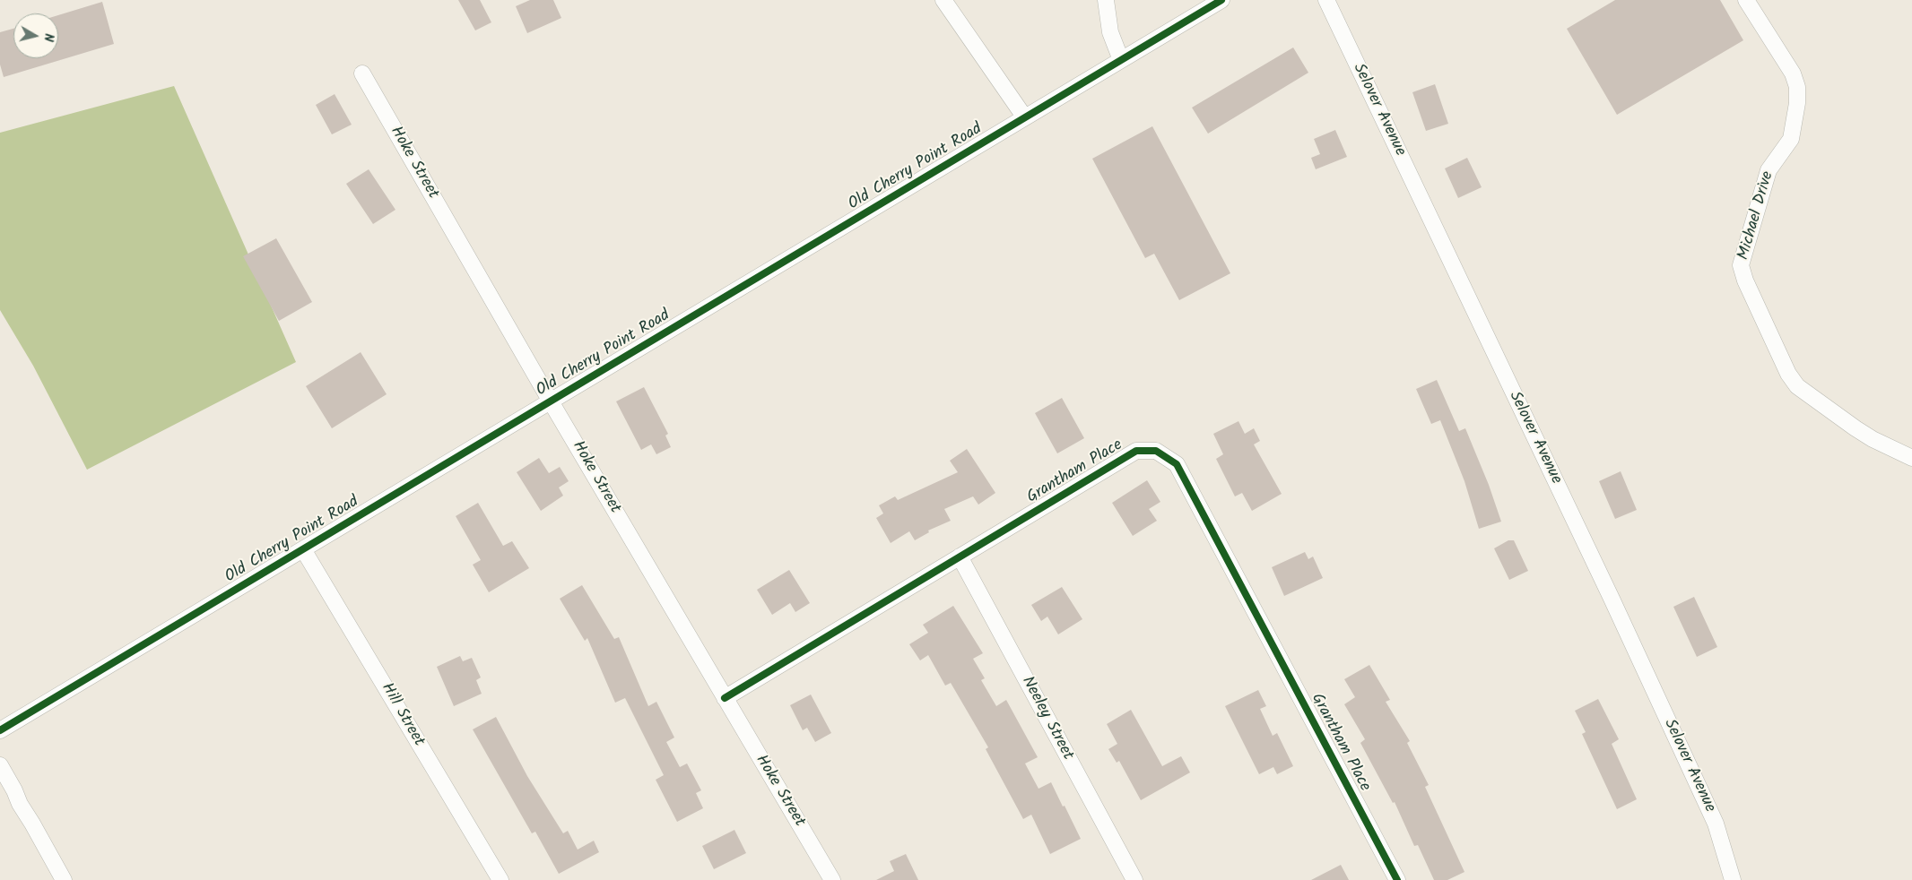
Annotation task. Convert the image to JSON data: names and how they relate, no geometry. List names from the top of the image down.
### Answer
{
  "streets": {
    "street": [
      "Selover Avenue",
      "Hoke Street",
      "Old Cherry Point Road",
      "Michael Drive",
      "Grantham Place",
      "Hill Street",
      "Neeley Street"
    ]
  },
  "crossings": [
    ["Hoke Street", "Old Cherry Point Road"],
    ["Hoke Street", "Grantham Place"],
    ["Old Cherry Point Road", "Hill Street"],
    ["Grantham Place", "Neeley Street"]
  ],
  "north": "right"
}
